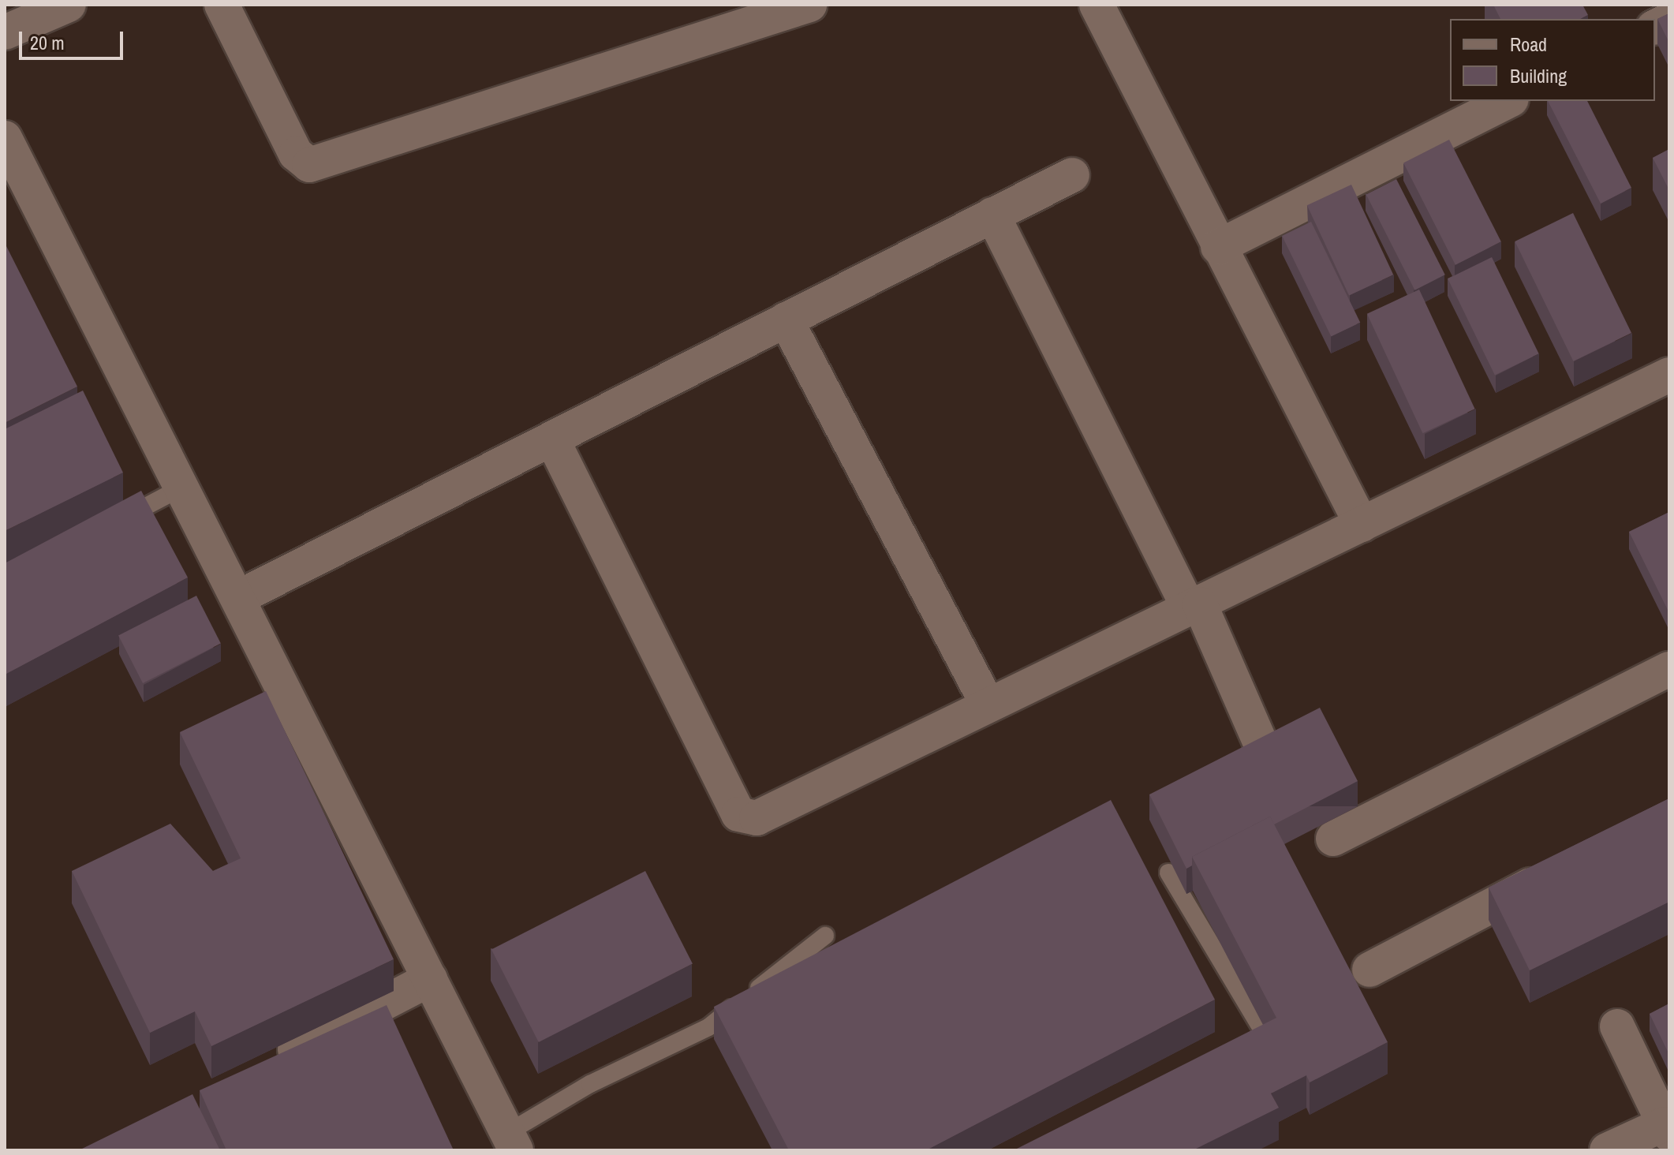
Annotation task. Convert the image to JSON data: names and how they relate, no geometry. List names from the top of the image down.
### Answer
{
  "legend": ["Road", "Building"],
  "scale_bar": "20 m"
}
